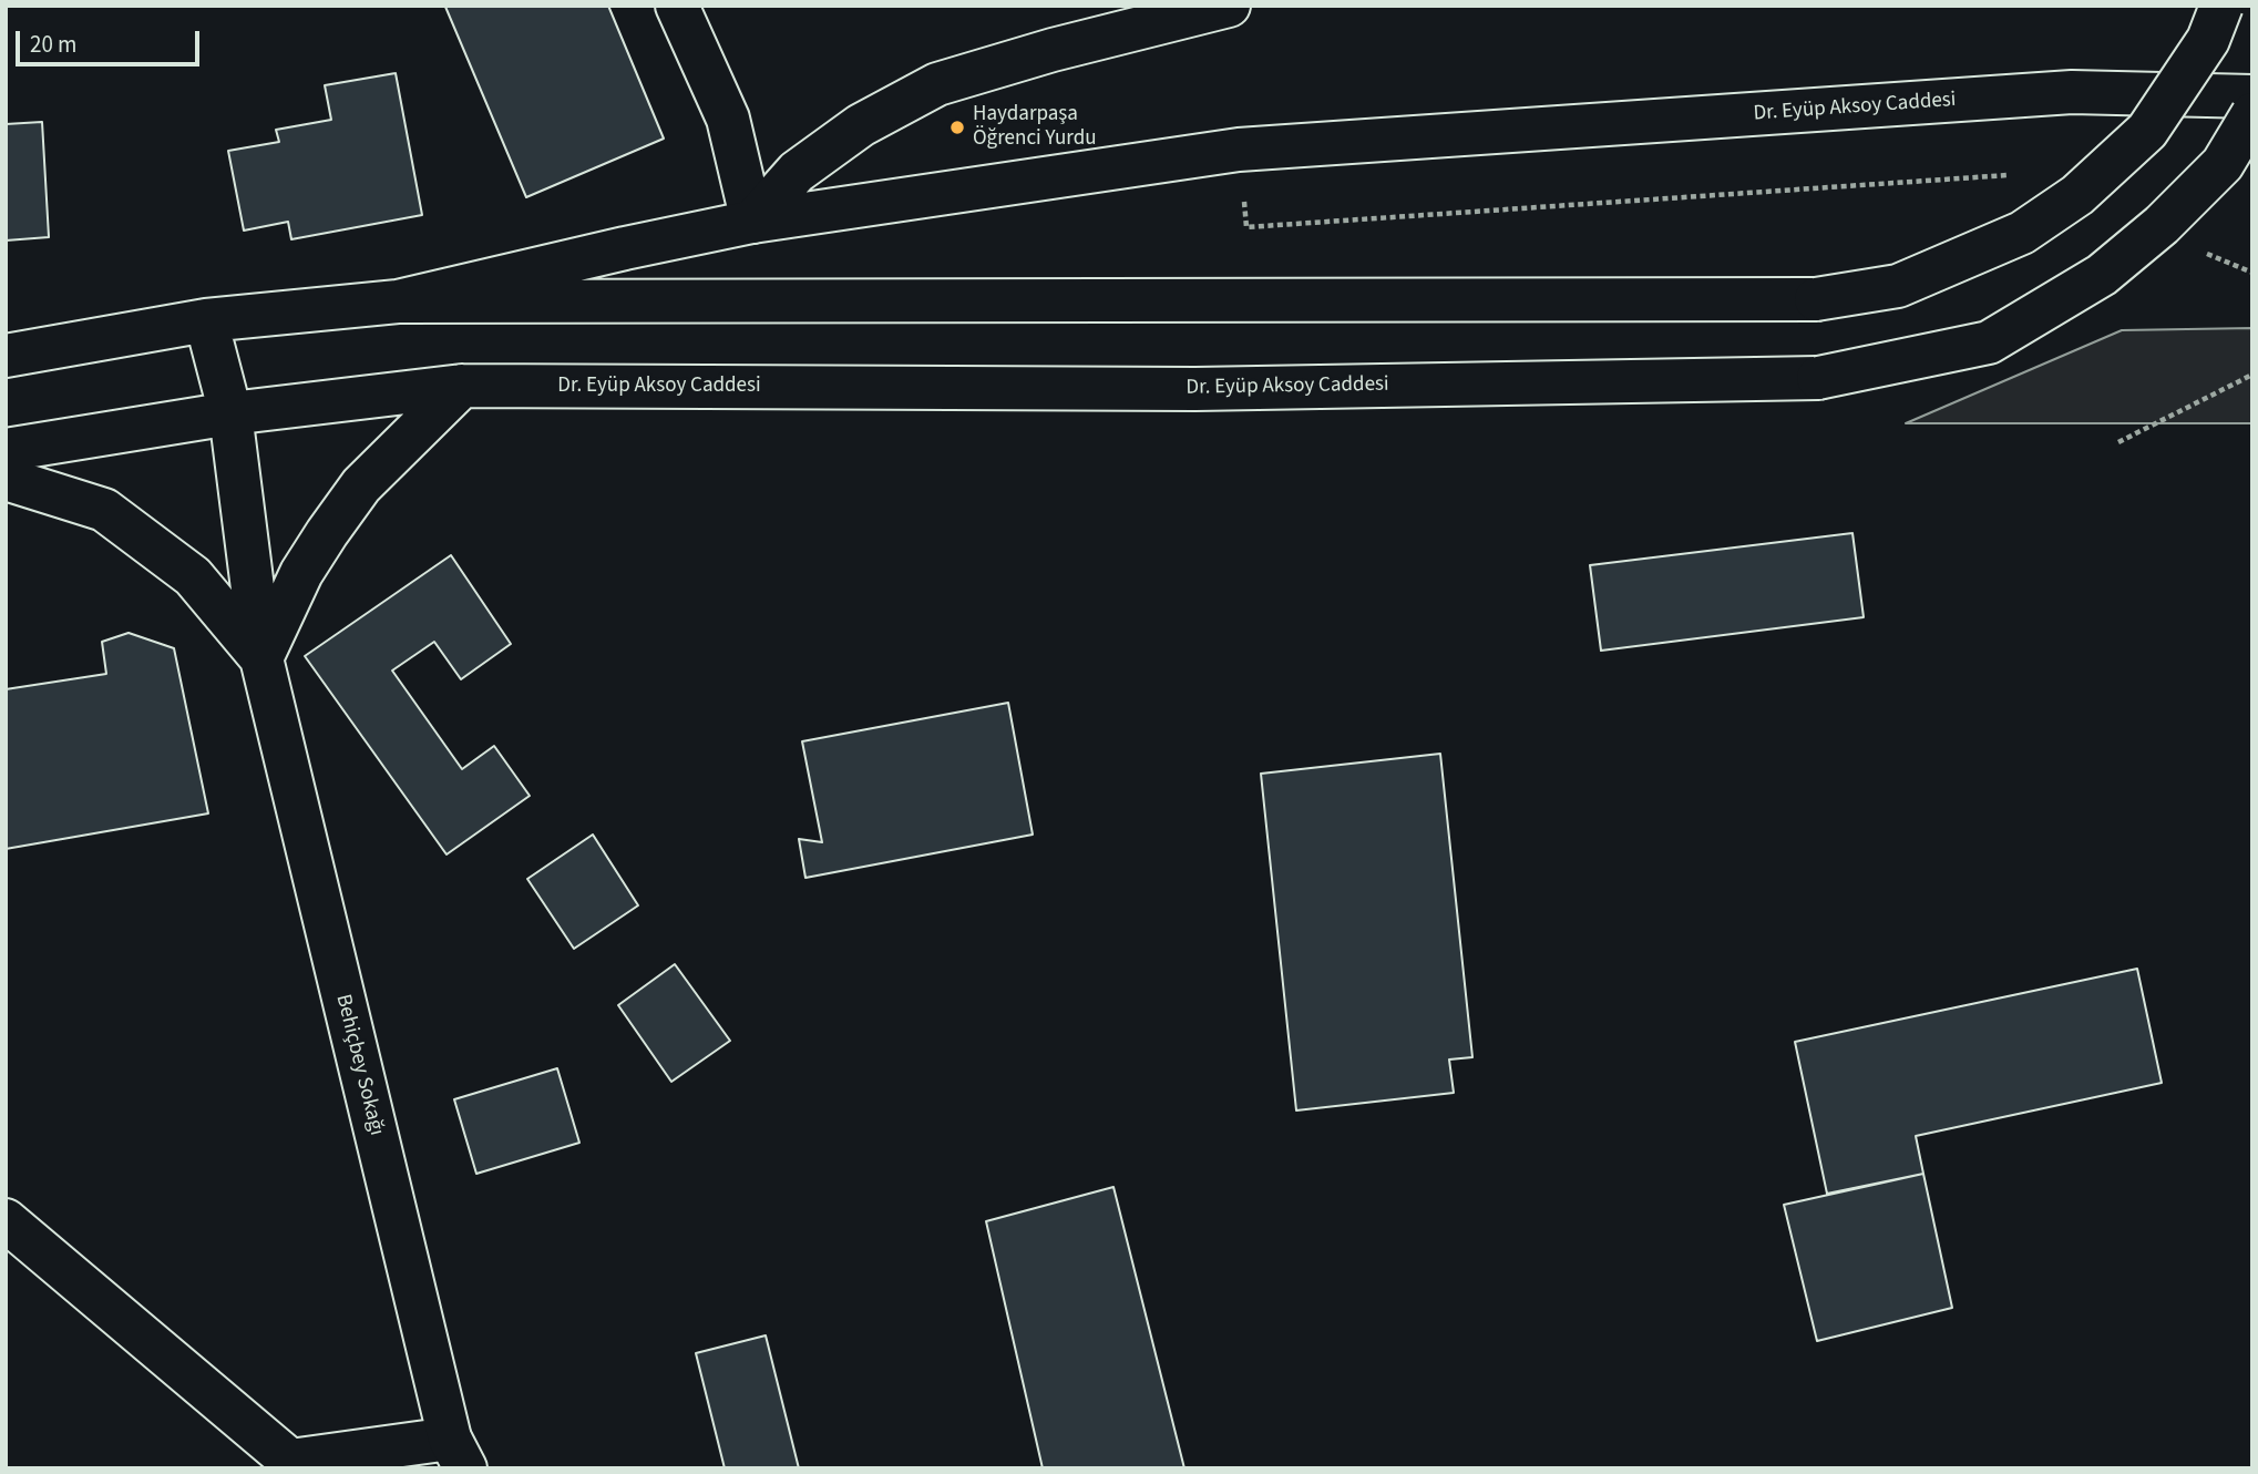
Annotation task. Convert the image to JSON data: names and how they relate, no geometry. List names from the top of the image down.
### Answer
{
  "streets": {
    "main road": ["Dr. Eyüp Aksoy Caddesi", "Behiçbey Sokağı"]
  },
  "crossings": [
    ["Dr. Eyüp Aksoy Caddesi", "Behiçbey Sokağı"]
  ],
  "places": ["Haydarpaşa Öğrenci Yurdu"],
  "scale_bar": "20 m"
}
